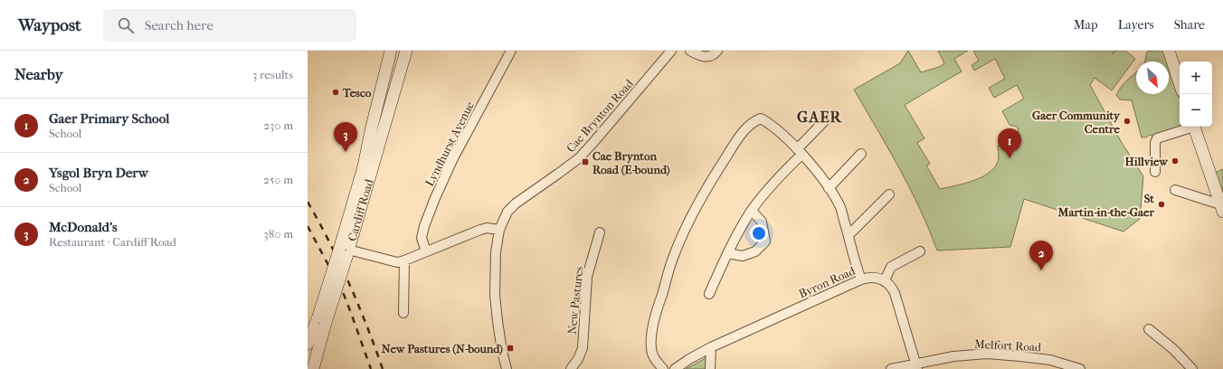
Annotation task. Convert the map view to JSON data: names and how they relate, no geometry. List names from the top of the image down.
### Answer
{
  "streets": {
    "main road": ["Cardiff Road"],
    "street": [
      "Cae Brynton Road",
      "Lyndhurst Avenue",
      "Byron Road",
      "New Pastures",
      "Melfort Road"
    ]
  },
  "districts": ["GAER"],
  "places": {
    "other": [
      "Tesco",
      "Gaer Community Centre",
      "Hillview",
      "St Martin-in-the-Gaer"
    ],
    "transit": ["Cae Brynton Road (E-bound)", "New Pastures (N-bound)"]
  },
  "north": "bottom right",
  "page": {
    "header": "Waypost",
    "search": "Search here",
    "nav": ["Map", "Layers", "Share"],
    "heading": ["Nearby", "3 results"],
    "map_buttons": ["+", "−"],
    "list": [
      {
        "mark": "1",
        "name": "Gaer Primary School",
        "note": "School",
        "value": "230 m"
      },
      {
        "mark": "2",
        "name": "Ysgol Bryn Derw",
        "note": "School",
        "value": "250 m"
      },
      {
        "mark": "3",
        "name": "McDonald's",
        "note": "Restaurant · Cardiff Road",
        "value": "380 m"
      }
    ],
    "pins": ["3", "1", "2"]
  }
}
